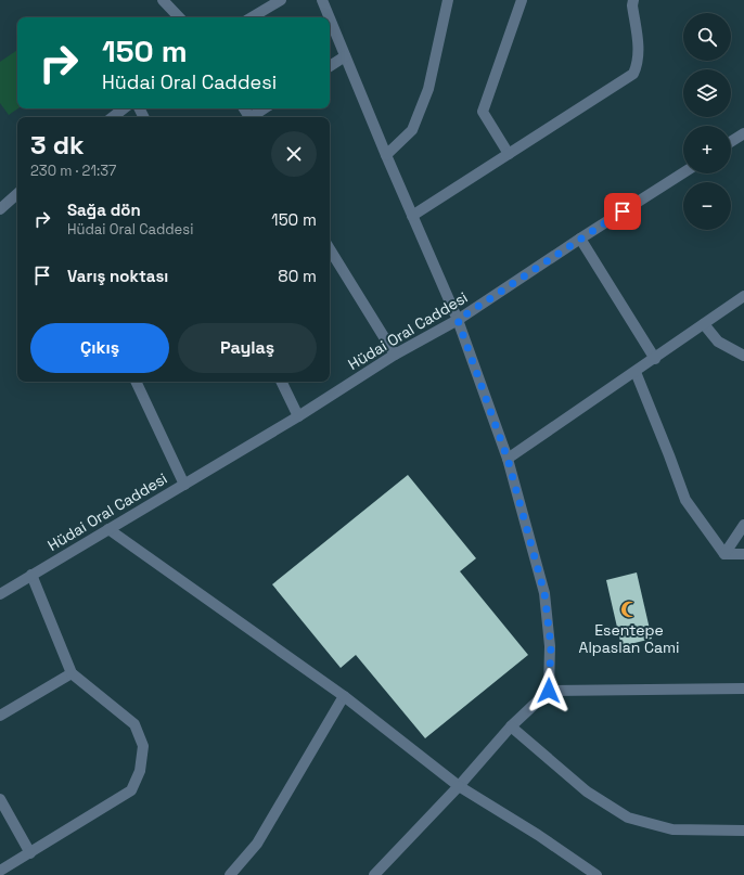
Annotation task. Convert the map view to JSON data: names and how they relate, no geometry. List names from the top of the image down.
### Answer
{
  "streets": {
    "street": ["Hüdai Oral Caddesi"]
  },
  "places": {
    "mosque": ["Esentepe Alpaslan Cami"]
  },
  "page": {
    "map_buttons": ["+", "−"],
    "turn": ["150 m", "Hüdai Oral Caddesi"],
    "heading": ["3 dk", "230 m · 21:37"],
    "list": [
      {
        "name": "Sağa dön",
        "note": "Hüdai Oral Caddesi",
        "value": "150 m"
      },
      {
        "name": "Varış noktası",
        "value": "80 m"
      }
    ],
    "buttons": ["Çıkış", "Paylaş"]
  }
}
